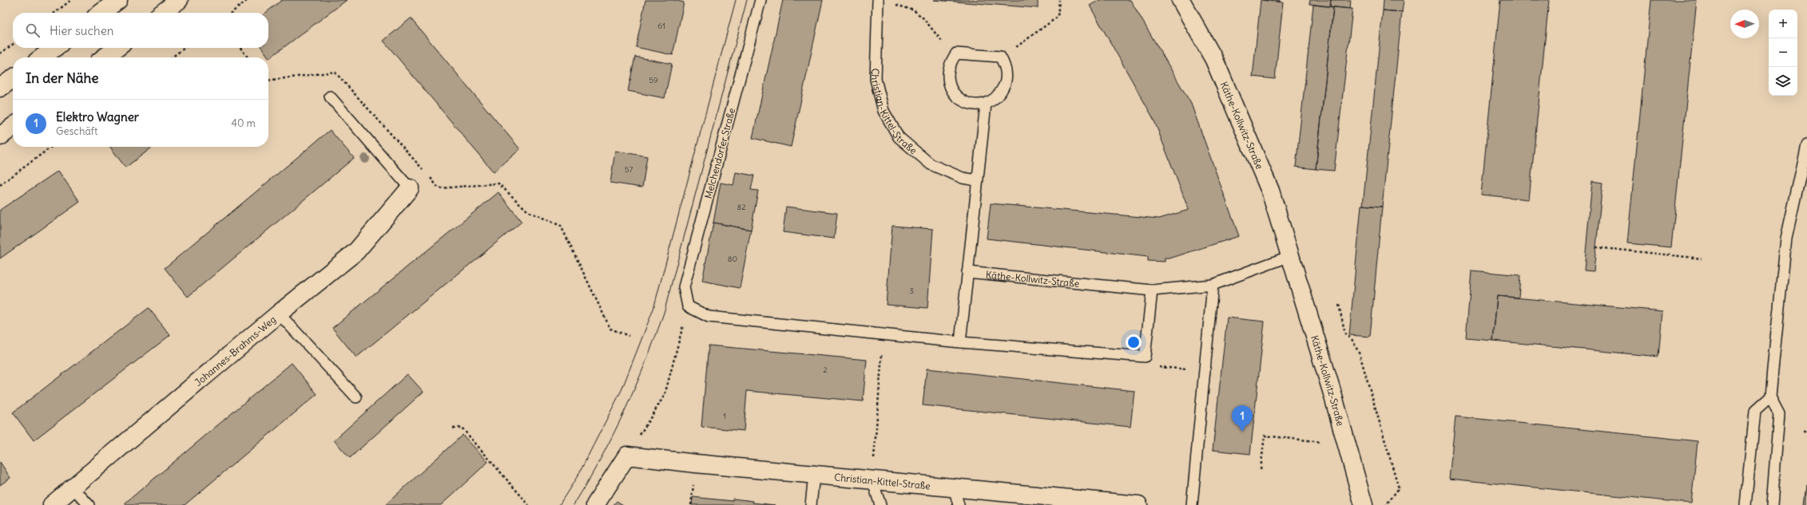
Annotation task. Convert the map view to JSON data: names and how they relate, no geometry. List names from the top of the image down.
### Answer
{
  "streets": {
    "street": ["Christian-Kittel-Straße", "Käthe-Kollwitz-Straße", "Johannes-Brahms-Weg"],
    "lane": ["Melchendorfer Straße"]
  },
  "house_numbers": [
    "61",
    "59",
    "57",
    "82",
    "80",
    "3",
    "2",
    "1"
  ],
  "north": "left",
  "page": {
    "map_buttons": ["+", "−"],
    "search": "Hier suchen",
    "heading": "In der Nähe",
    "list": [
      {
        "mark": "1",
        "name": "Elektro Wagner",
        "note": "Geschäft",
        "value": "40 m"
      }
    ],
    "pins": "1"
  }
}
